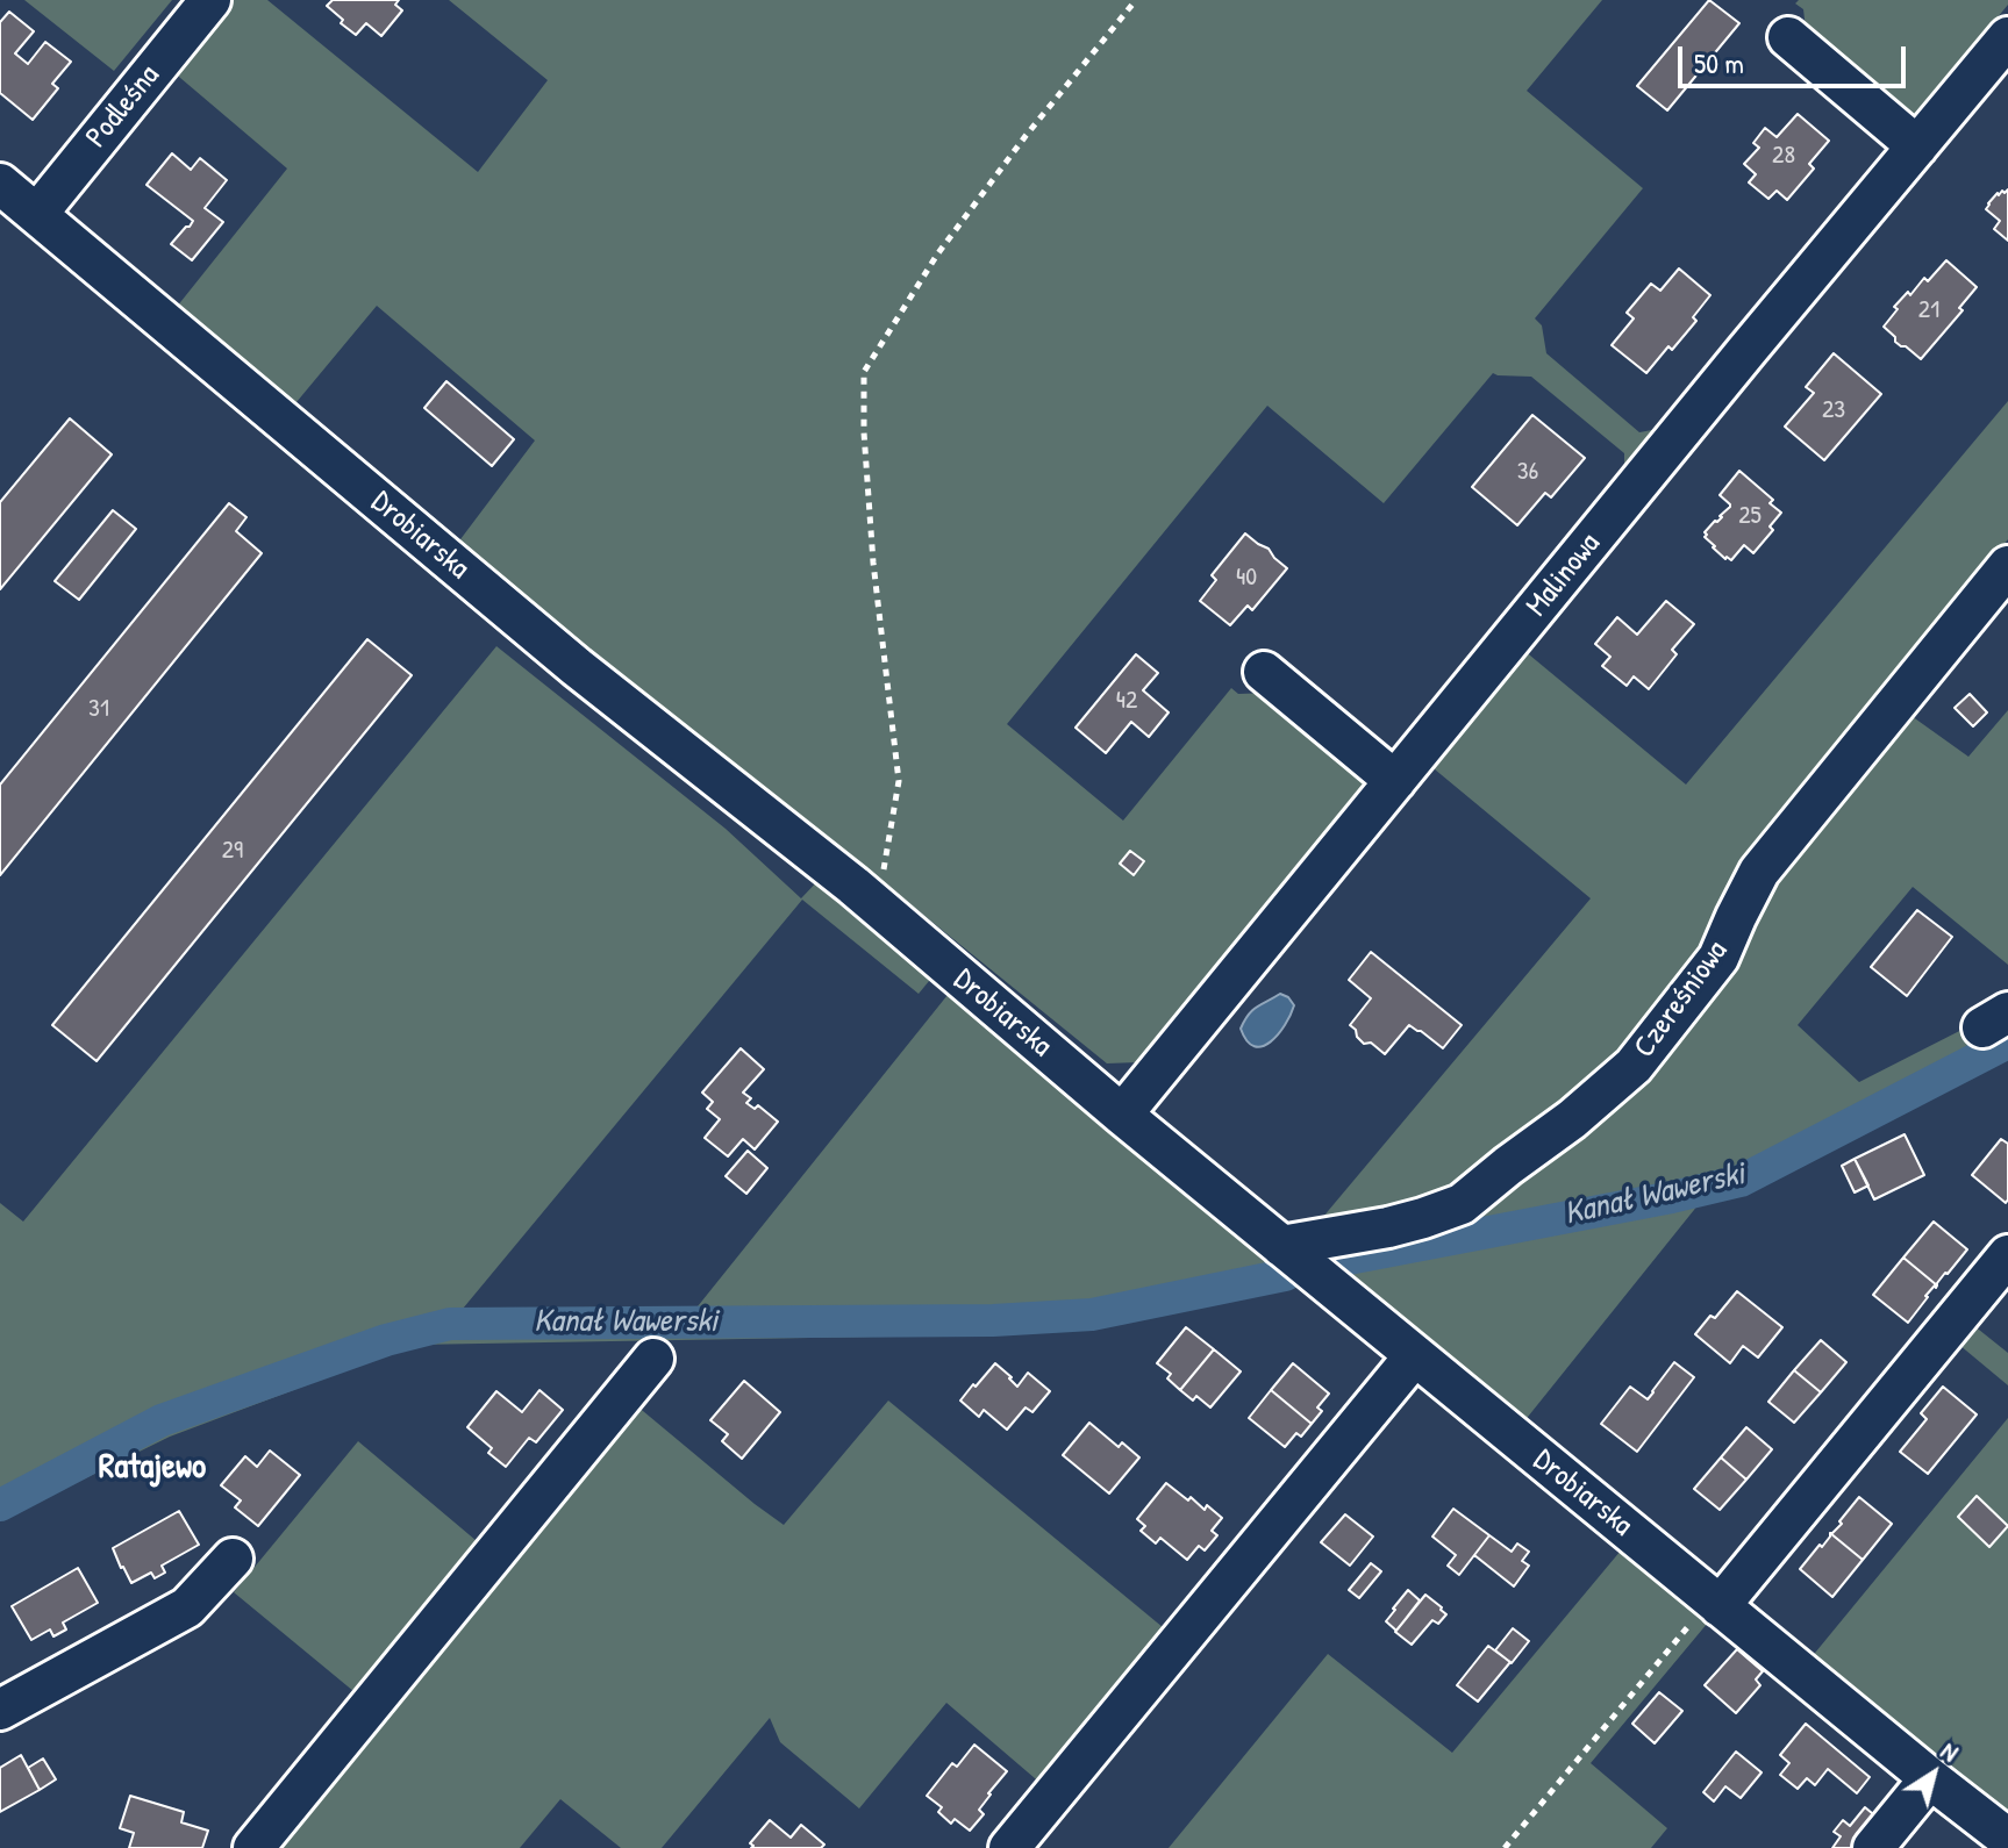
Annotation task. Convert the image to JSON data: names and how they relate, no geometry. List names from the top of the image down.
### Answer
{
  "streets": {
    "street": [
      "Podleśna",
      "Drobiarska",
      "Malinowa",
      "Czereśniowa"
    ]
  },
  "crossings": [
    ["Podleśna", "Drobiarska"],
    ["Drobiarska", "Malinowa"],
    ["Drobiarska", "Czereśniowa"]
  ],
  "districts": ["Ratajewo"],
  "water": ["Kanał Wawerski"],
  "house_numbers": [
    "28",
    "21",
    "23",
    "36",
    "25",
    "40",
    "42",
    "31",
    "29"
  ],
  "scale_bar": "50 m",
  "north": "top right"
}
